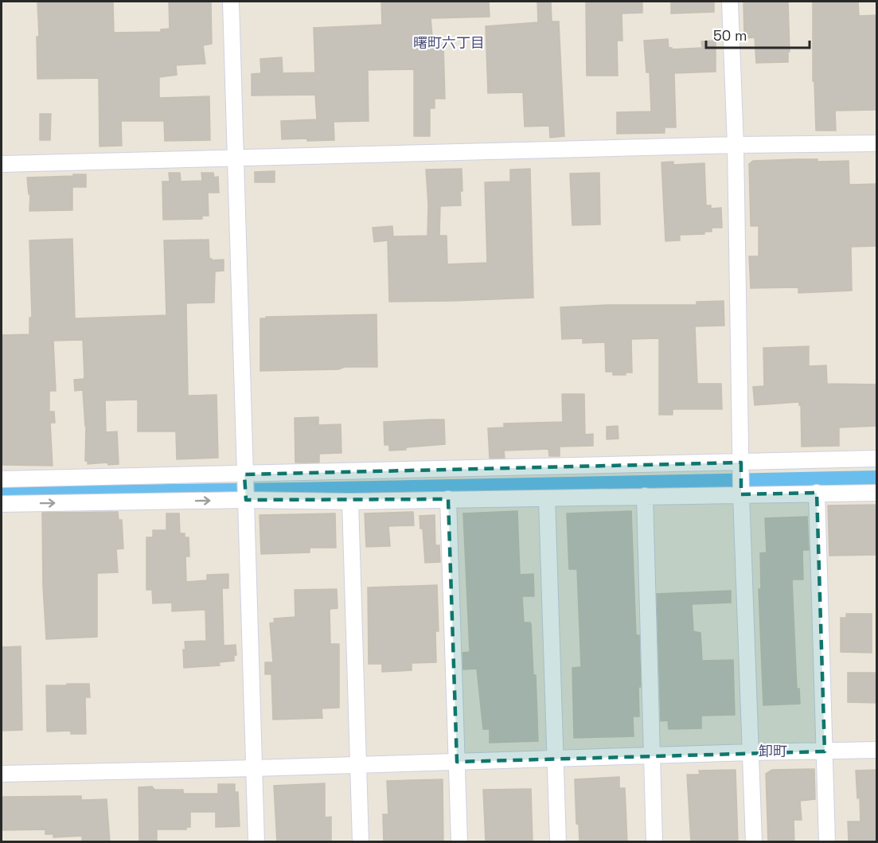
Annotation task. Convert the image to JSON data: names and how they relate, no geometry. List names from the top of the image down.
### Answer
{
  "districts": ["曙町六丁目", "卸町"],
  "scale_bar": "50 m"
}
